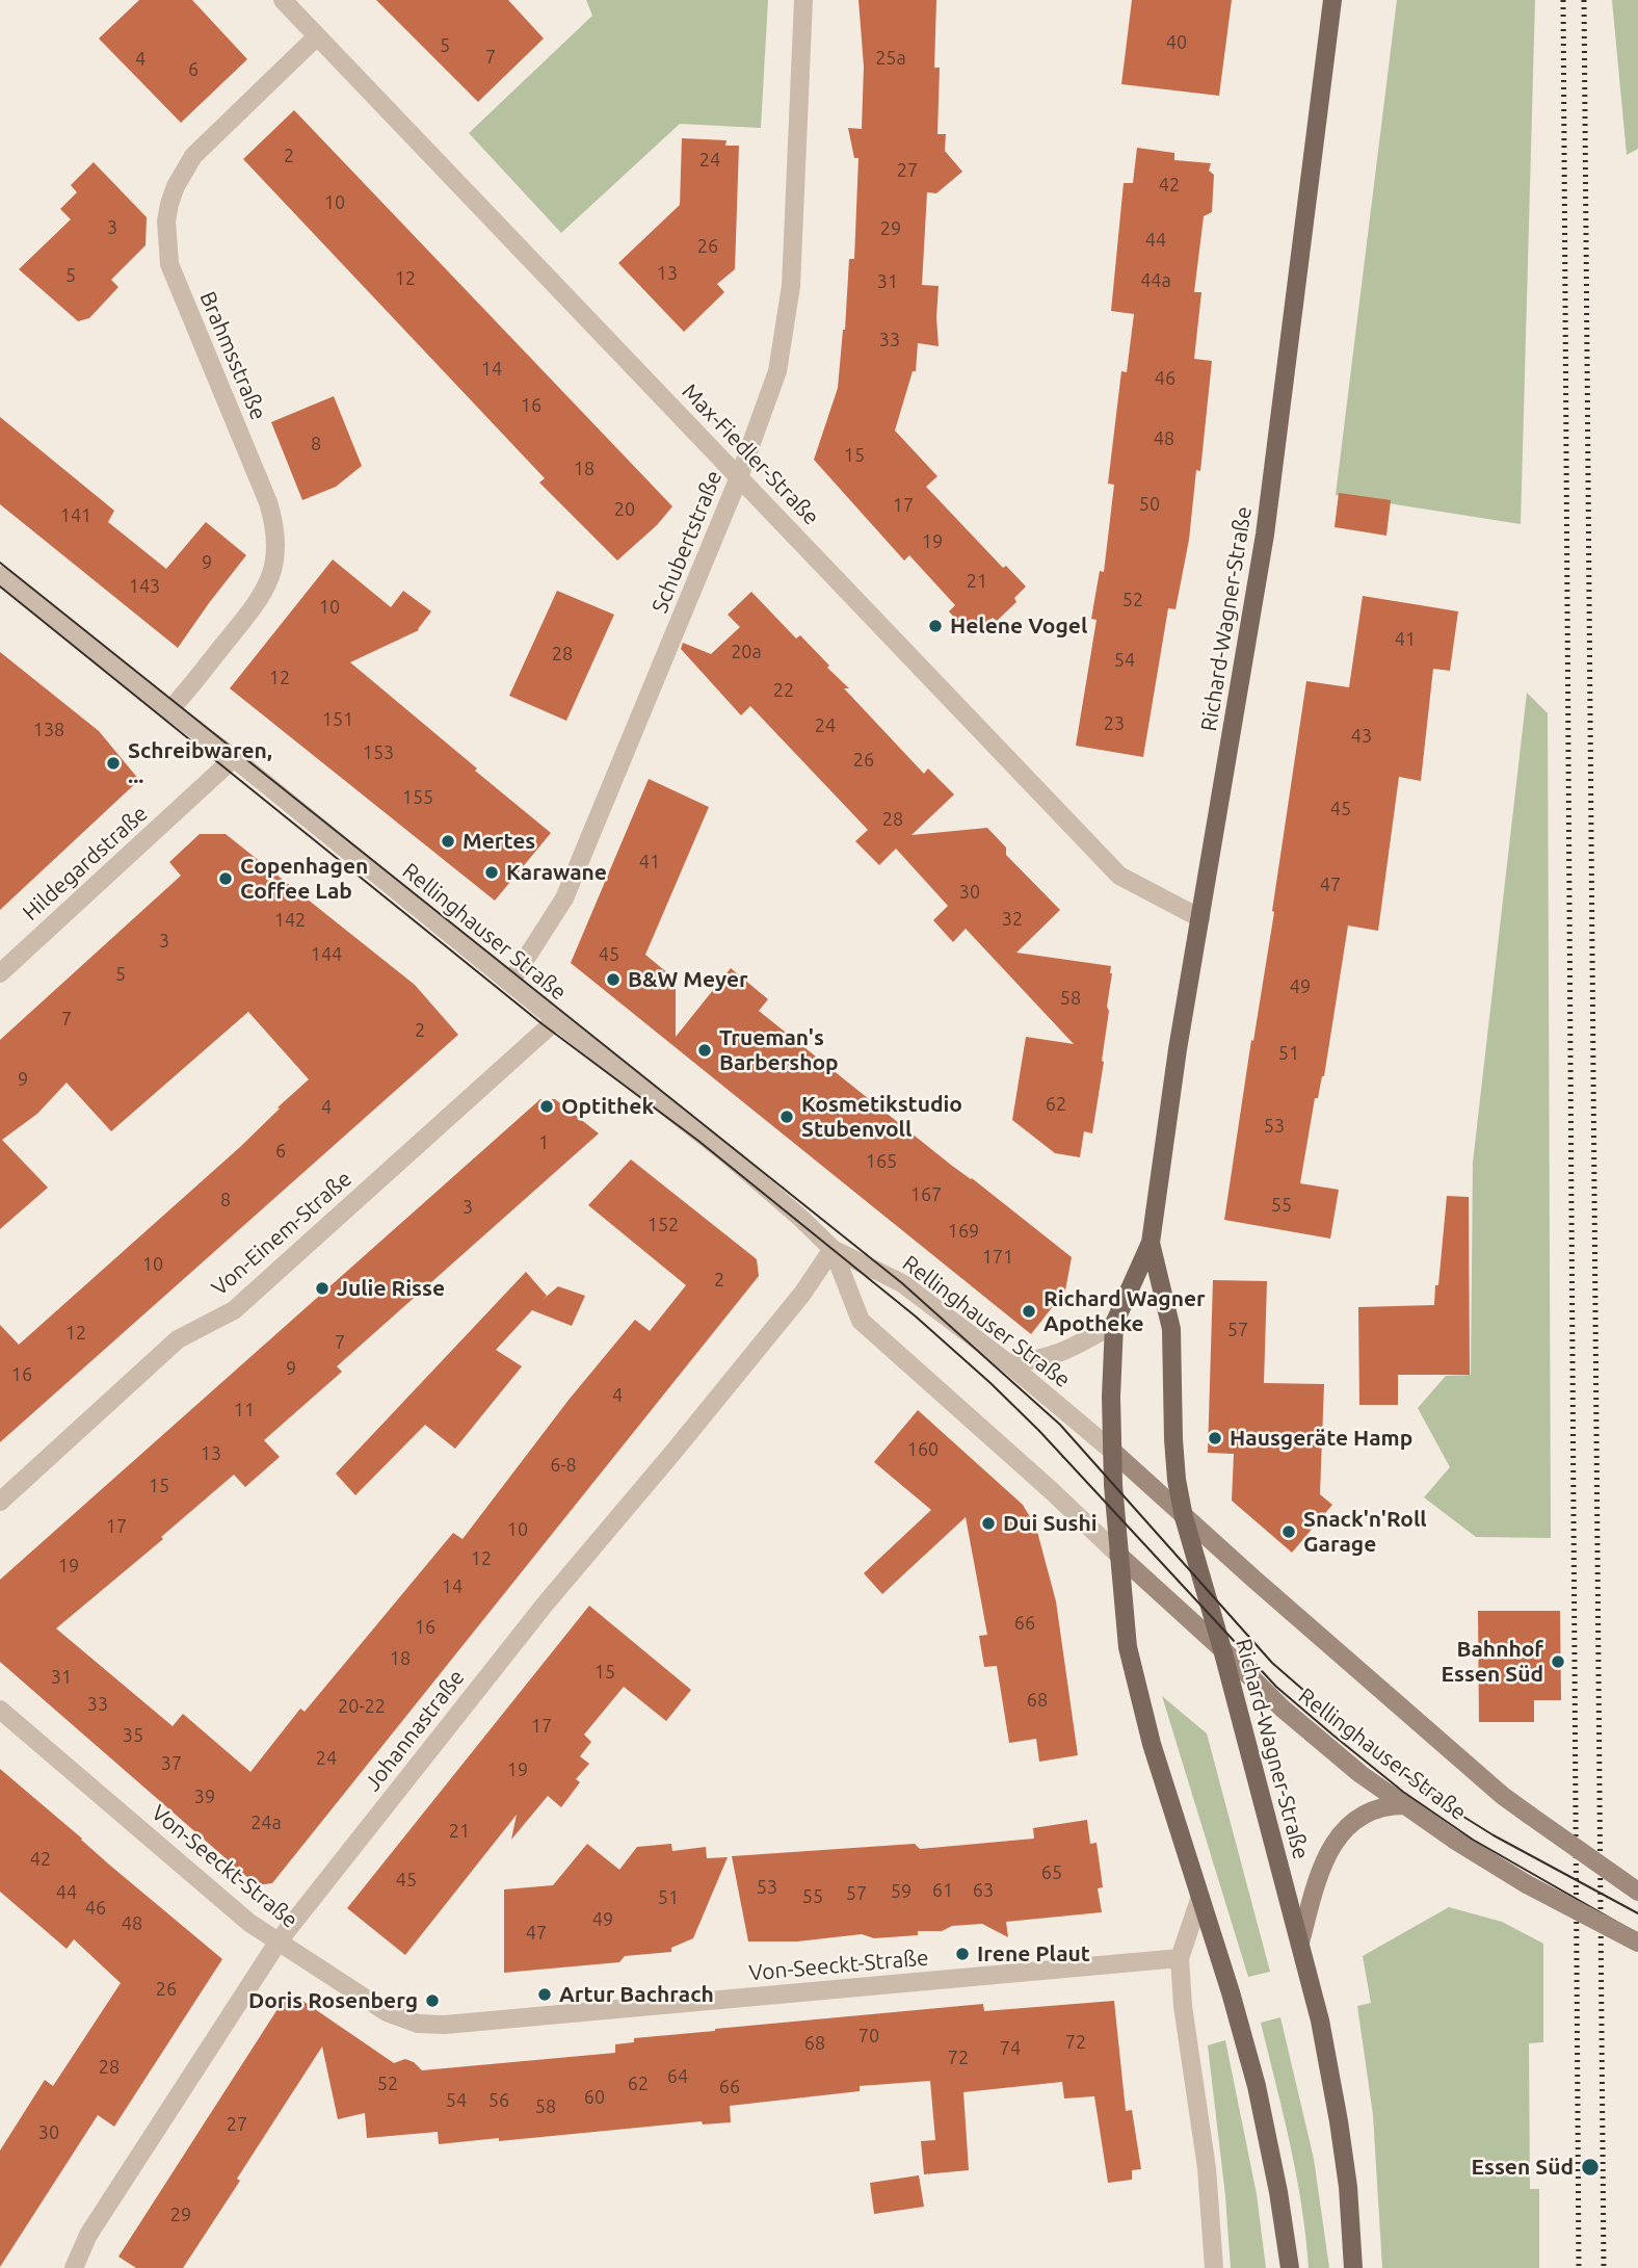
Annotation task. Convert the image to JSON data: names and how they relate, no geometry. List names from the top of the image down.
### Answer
{
  "streets": {
    "main road": ["Richard-Wagner-Straße", "Rellinghauser Straße"],
    "street": [
      "Brahmsstraße",
      "Max-Fiedler-Straße",
      "Schubertstraße",
      "Hildegardstraße",
      "Von-Einem-Straße",
      "Johannastraße",
      "Von-Seeckt-Straße"
    ]
  },
  "crossings": [
    ["Brahmsstraße", "Max-Fiedler-Straße"],
    ["Brahmsstraße", "Rellinghauser Straße"],
    ["Max-Fiedler-Straße", "Schubertstraße"],
    ["Max-Fiedler-Straße", "Richard-Wagner-Straße"],
    ["Schubertstraße", "Rellinghauser Straße"],
    ["Richard-Wagner-Straße", "Rellinghauser Straße"],
    ["Hildegardstraße", "Rellinghauser Straße"],
    ["Rellinghauser Straße", "Von-Einem-Straße"],
    ["Rellinghauser Straße", "Johannastraße"],
    ["Johannastraße", "Von-Seeckt-Straße"]
  ],
  "places": [
    "Helene Vogel",
    "Schreibwaren, ...",
    "Mertes",
    "Karawane",
    "Copenhagen Coffee Lab",
    "B&W Meyer",
    "Trueman's Barbershop",
    "Optithek",
    "Kosmetikstudio Stubenvoll",
    "Julie Risse",
    "Richard Wagner Apotheke",
    "Hausgeräte Hamp",
    "Dui Sushi",
    "Snack'n'Roll Garage",
    "Bahnhof Essen Süd",
    "Irene Plaut",
    "Artur Bachrach",
    "Doris Rosenberg",
    "Essen Süd"
  ],
  "house_numbers": [
    "40",
    "5",
    "7",
    "25a",
    "4",
    "6",
    "2",
    "24",
    "27",
    "42",
    "10",
    "3",
    "29",
    "44",
    "26",
    "13",
    "5",
    "12",
    "44a",
    "31",
    "33",
    "14",
    "46",
    "16",
    "48",
    "8",
    "15",
    "18",
    "50",
    "17",
    "20",
    "141",
    "19",
    "9",
    "21",
    "143",
    "52",
    "10",
    "41",
    "20a",
    "28",
    "54",
    "12",
    "22",
    "151",
    "23",
    "24",
    "138",
    "43",
    "153",
    "26",
    "155",
    "45",
    "28",
    "41",
    "47",
    "30",
    "32",
    "142",
    "3",
    "144",
    "45",
    "5",
    "49",
    "58",
    "7",
    "2",
    "51",
    "9",
    "62",
    "4",
    "53",
    "1",
    "6",
    "165",
    "167",
    "8",
    "55",
    "3",
    "152",
    "169",
    "171",
    "10",
    "2",
    "57",
    "12",
    "7",
    "9",
    "16",
    "4",
    "11",
    "160",
    "13",
    "6-8",
    "15",
    "17",
    "10",
    "12",
    "19",
    "14",
    "66",
    "16",
    "18",
    "15",
    "31",
    "68",
    "33",
    "20-22",
    "17",
    "35",
    "24",
    "37",
    "19",
    "39",
    "24a",
    "21",
    "42",
    "65",
    "45",
    "53",
    "61",
    "63",
    "59",
    "44",
    "57",
    "55",
    "51",
    "46",
    "49",
    "48",
    "47",
    "26",
    "70",
    "72",
    "68",
    "74",
    "72",
    "28",
    "64",
    "52",
    "62",
    "66",
    "60",
    "54",
    "56",
    "58",
    "27",
    "30",
    "29"
  ]
}
